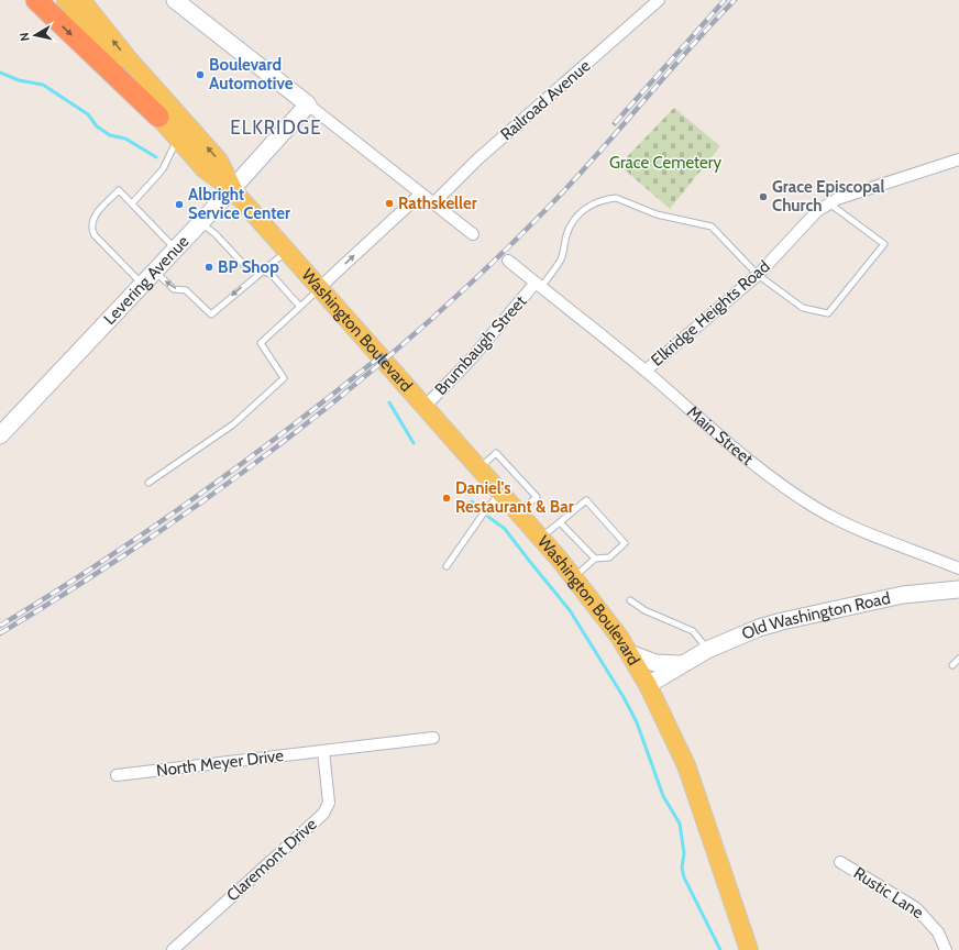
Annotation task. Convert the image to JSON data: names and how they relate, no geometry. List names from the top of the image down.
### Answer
{
  "streets": {
    "main road": ["Washington Boulevard"],
    "street": [
      "Railroad Avenue",
      "Levering Avenue",
      "Elkridge Heights Road",
      "Brumbaugh Street",
      "Main Street",
      "Old Washington Road",
      "North Meyer Drive",
      "Claremont Drive",
      "Rustic Lane"
    ]
  },
  "crossings": [
    ["Levering Avenue", "Washington Boulevard"],
    ["Elkridge Heights Road", "Main Street"],
    ["Washington Boulevard", "Brumbaugh Street"],
    ["Washington Boulevard", "Old Washington Road"],
    ["Brumbaugh Street", "Main Street"],
    ["North Meyer Drive", "Claremont Drive"]
  ],
  "districts": ["ELKRIDGE"],
  "parks": ["Grace Cemetery"],
  "places": [
    "Boulevard Automotive",
    "Grace Episcopal Church",
    "Rathskeller",
    "Albright Service Center",
    "BP Shop",
    "Daniel's Restaurant & Bar"
  ],
  "north": "left"
}
